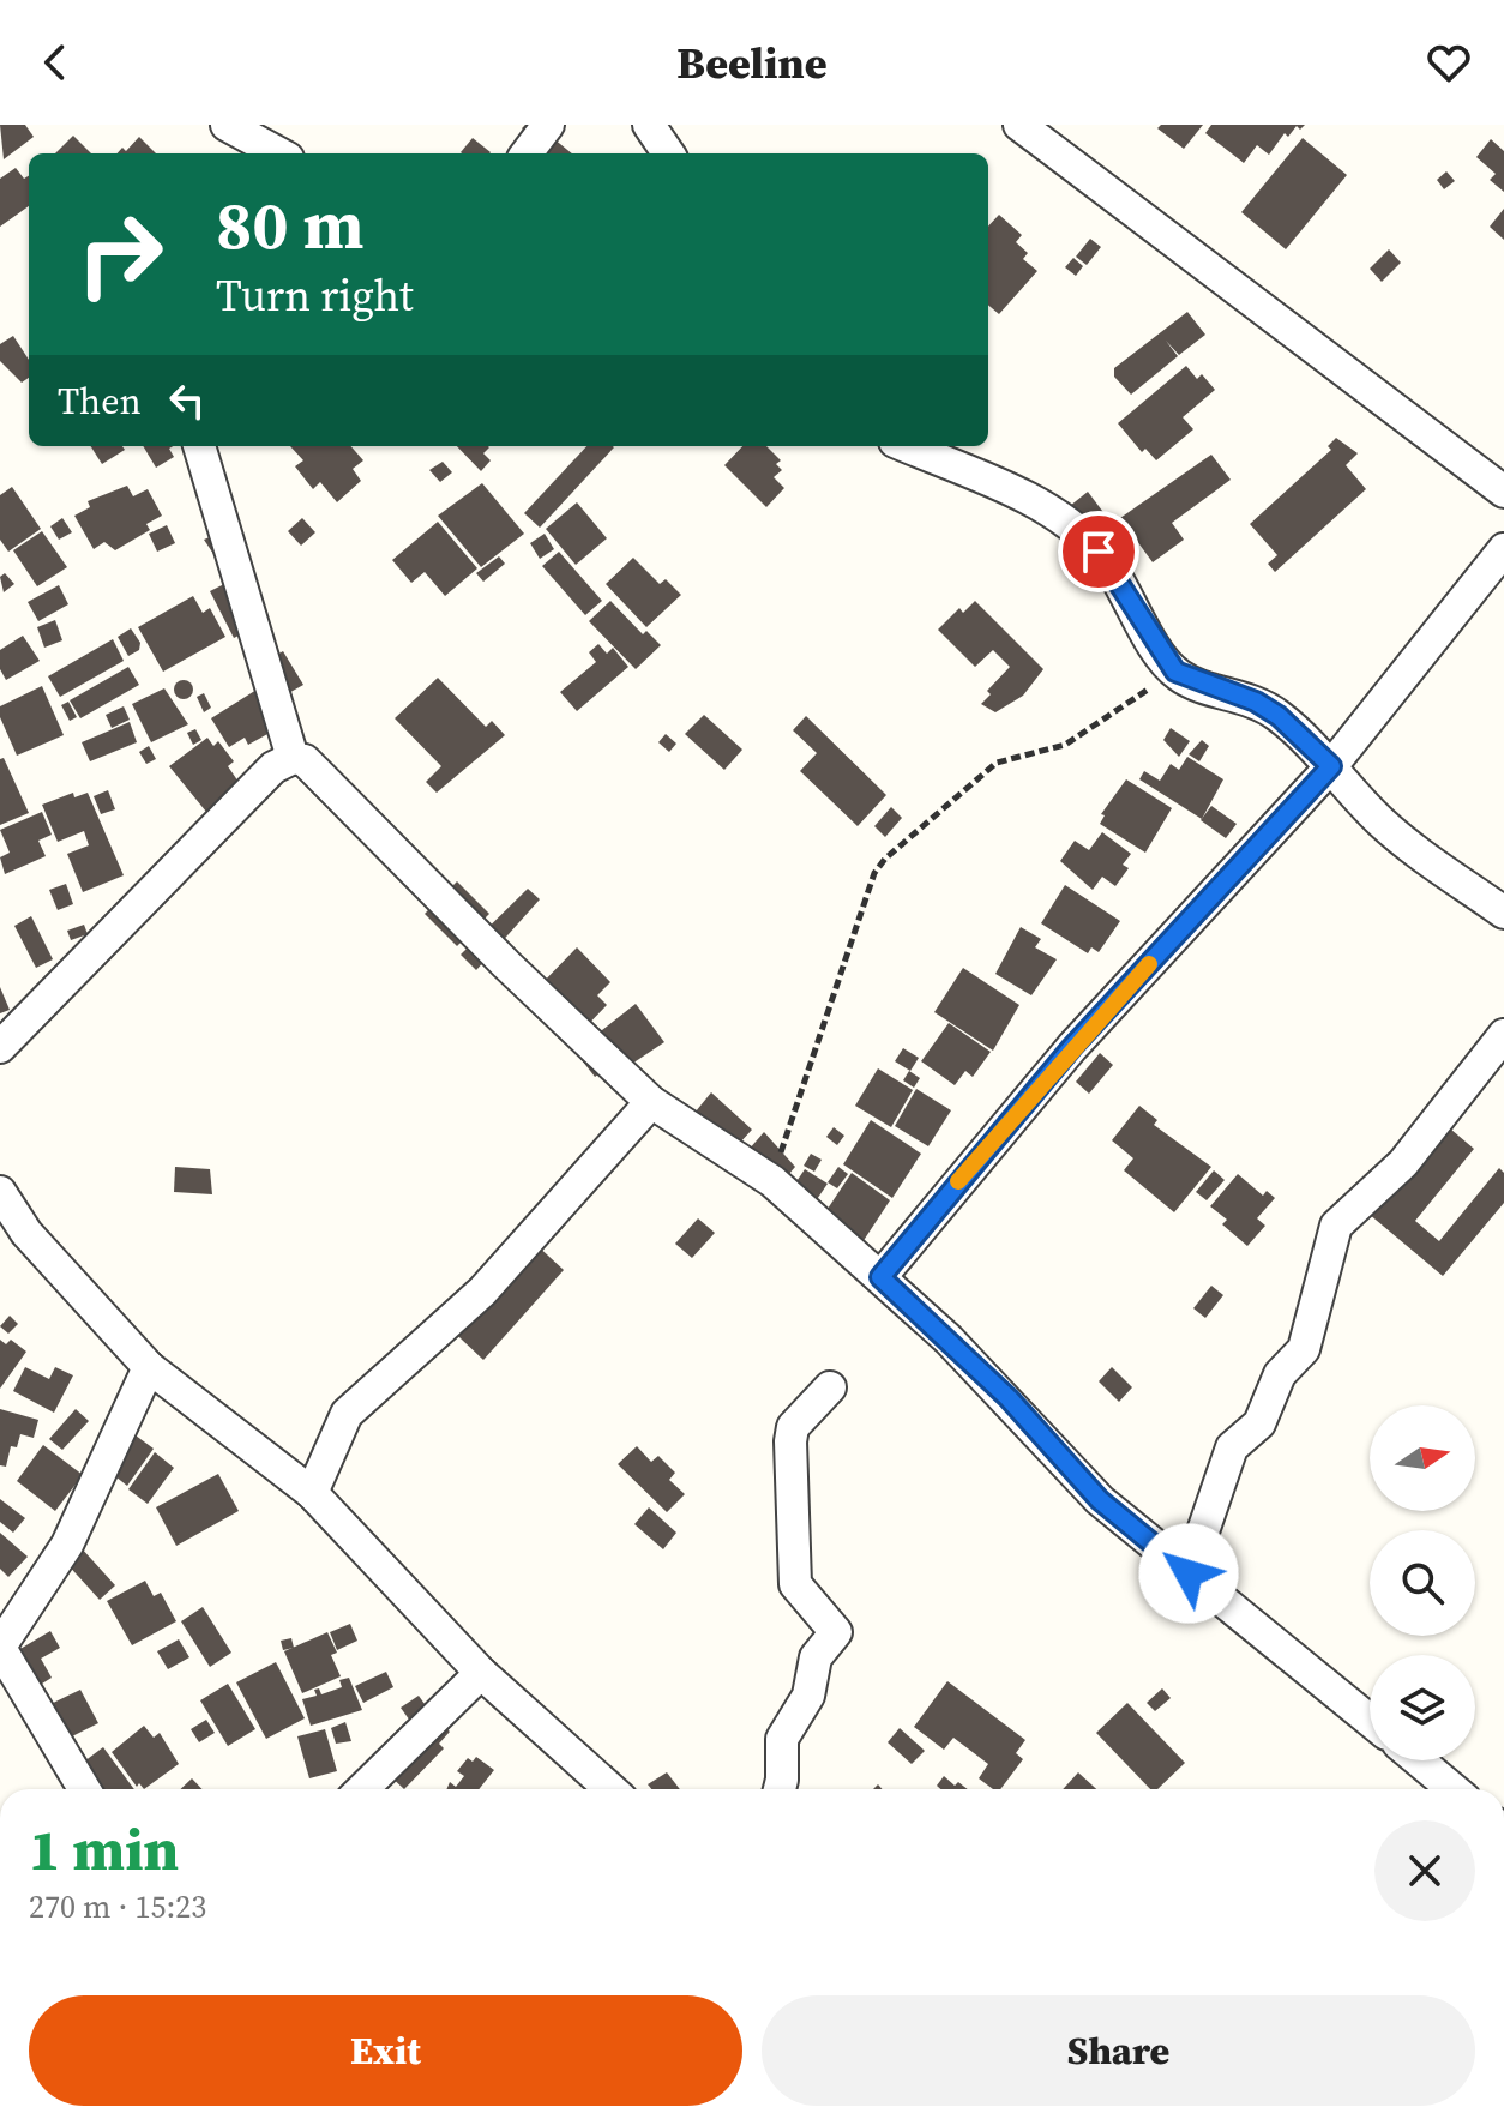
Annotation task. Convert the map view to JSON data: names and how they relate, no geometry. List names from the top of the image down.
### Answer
{
  "north": "right",
  "page": {
    "header": "Beeline",
    "turn": ["80 m", "Turn right"],
    "then": "Then",
    "heading": ["1 min", "270 m · 15:23"],
    "buttons": ["Exit", "Share"]
  }
}
